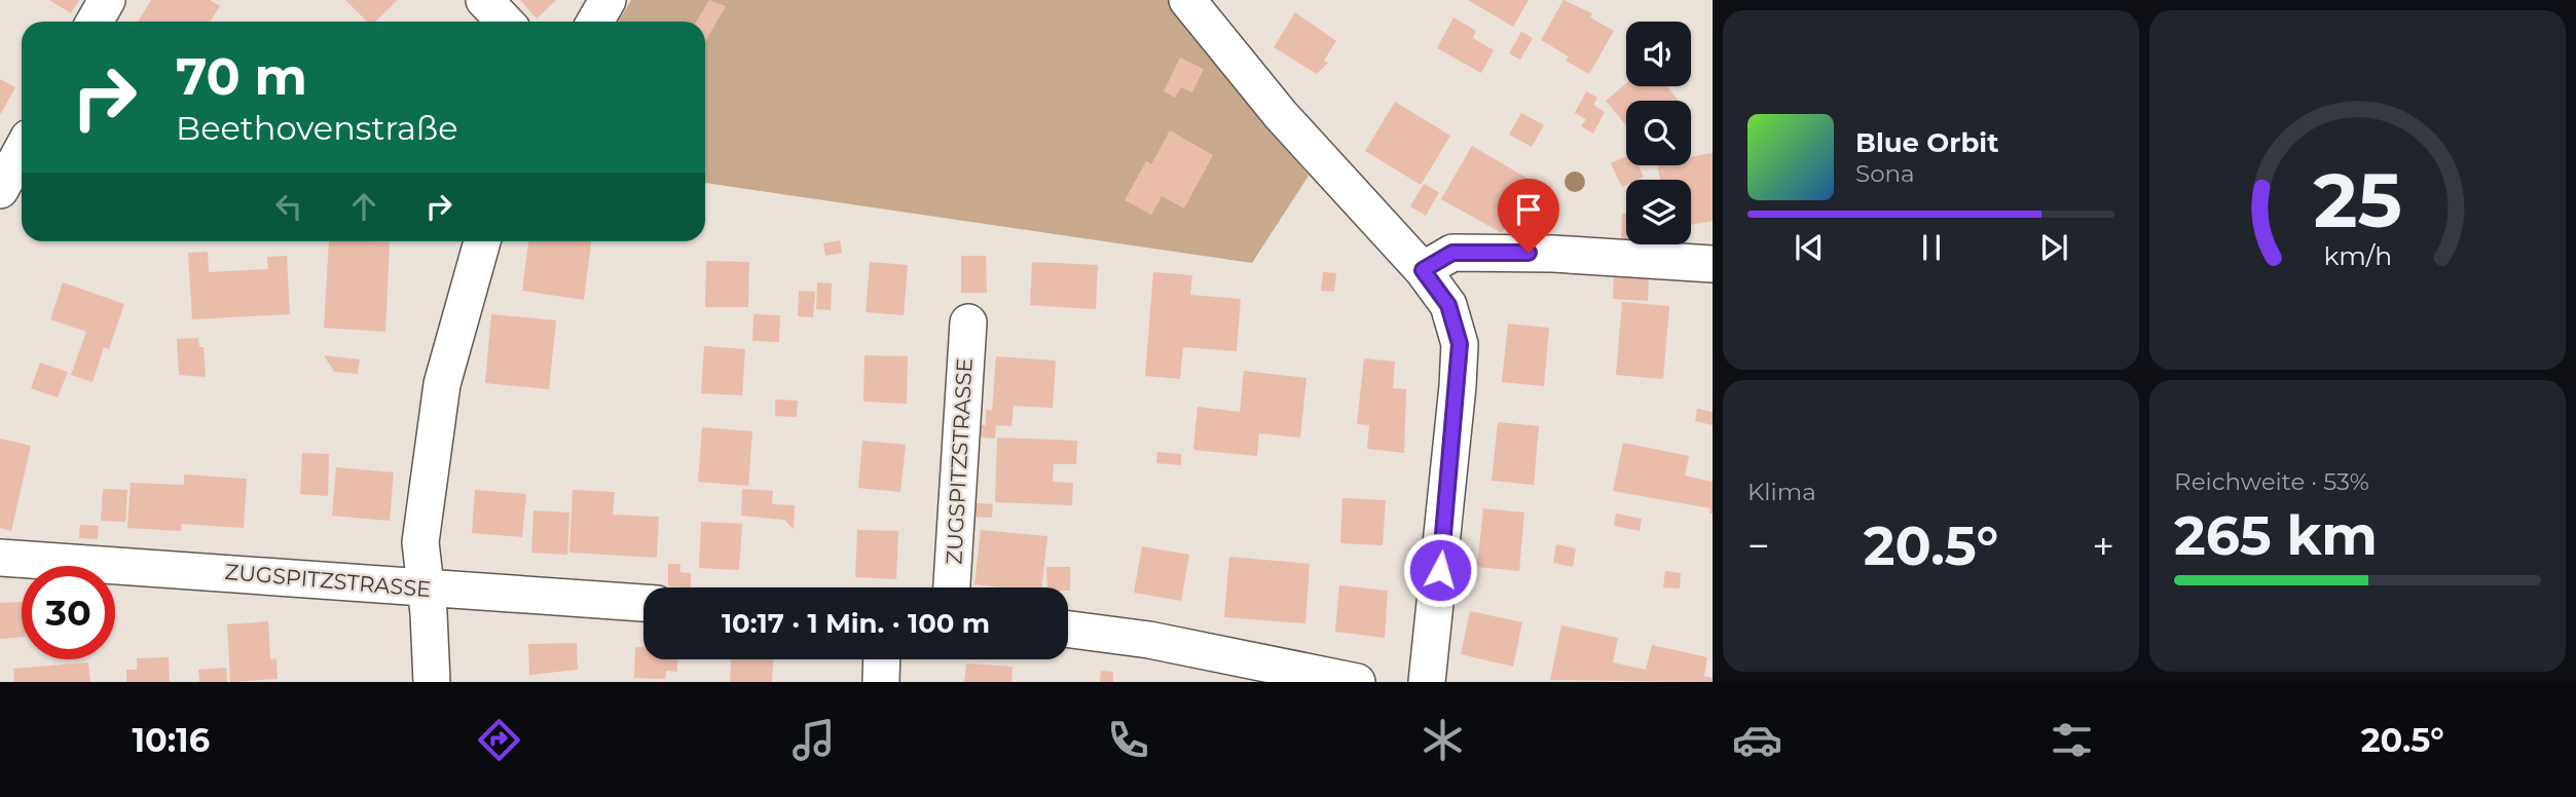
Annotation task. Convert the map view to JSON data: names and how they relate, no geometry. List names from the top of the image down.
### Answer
{
  "streets": {
    "street": ["ZUGSPITZSTRASSE"]
  },
  "page": {
    "turn": ["70 m", "Beethovenstraße"],
    "song": ["Blue Orbit", "Sona"],
    "tile": [
      "Klima",
      ["Reichweite · 53%", "265 km"]
    ],
    "heat": ["−", "20.5°", "+"],
    "limit": "30",
    "trip": "10:17 · 1 Min. · 100 m",
    "tabs": ["10:16", "20.5°"],
    "gauge": ["25", "km/h"]
  }
}
